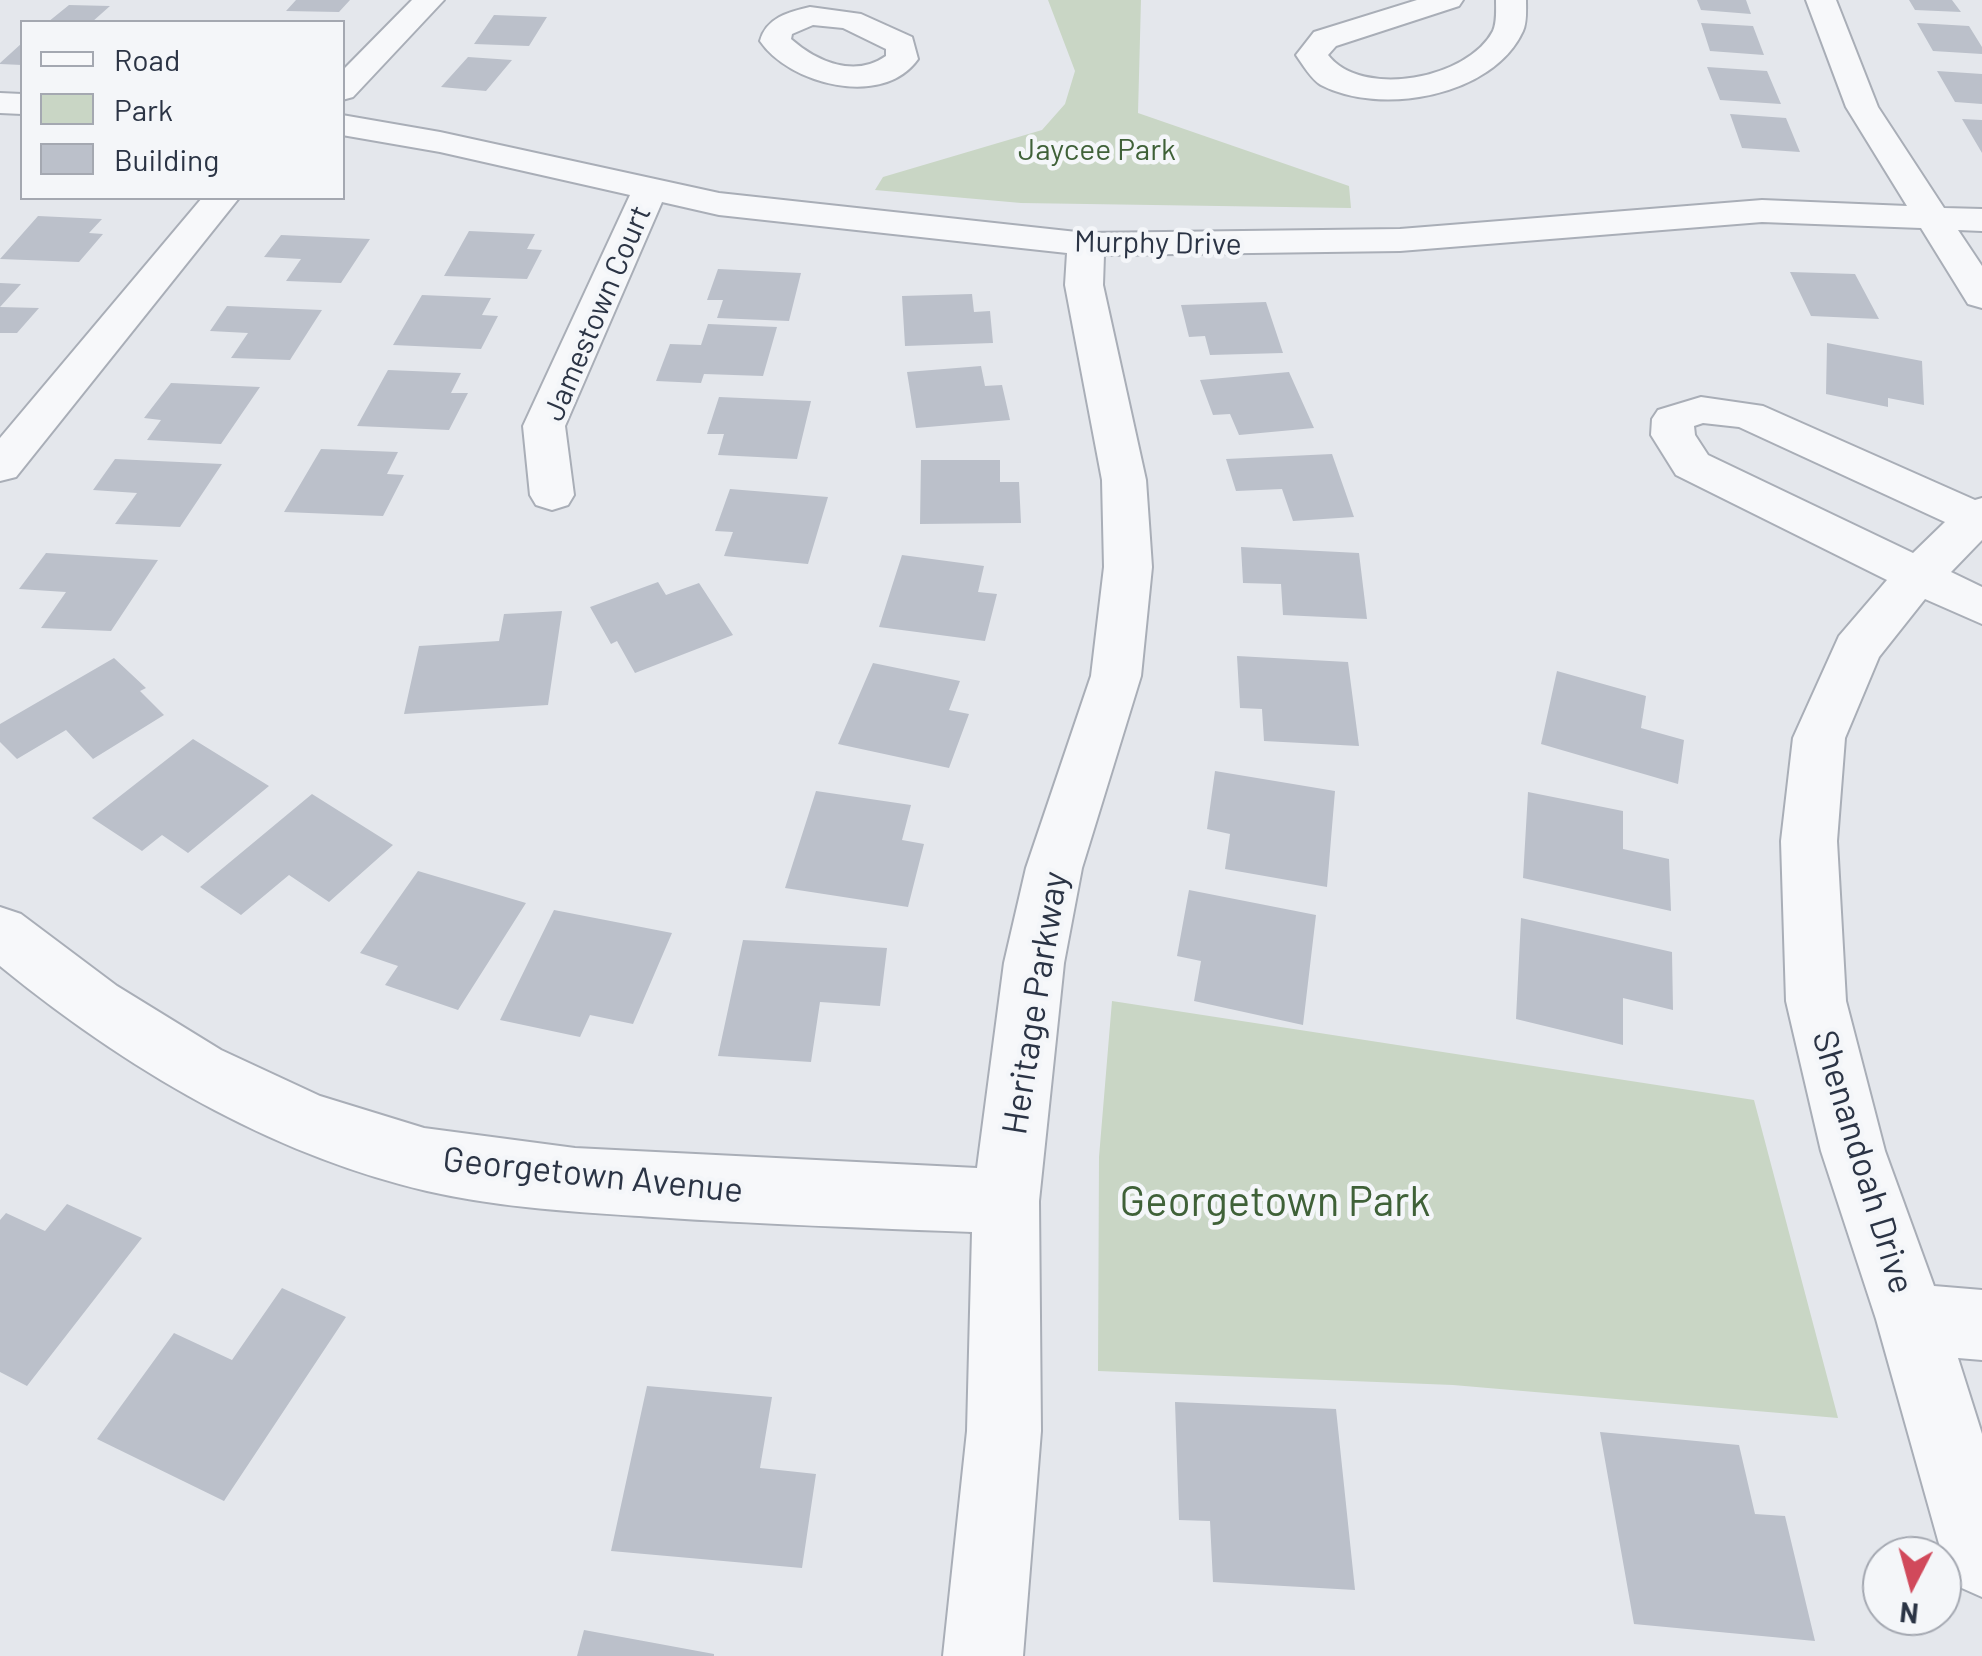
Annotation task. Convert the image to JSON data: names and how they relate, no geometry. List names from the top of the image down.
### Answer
{
  "streets": {
    "street": [
      "Murphy Drive",
      "Jamestown Court",
      "Heritage Parkway",
      "Shenandoah Drive",
      "Georgetown Avenue"
    ]
  },
  "crossings": [
    ["Murphy Drive", "Jamestown Court"],
    ["Murphy Drive", "Heritage Parkway"],
    ["Heritage Parkway", "Georgetown Avenue"]
  ],
  "parks": ["Jaycee Park", "Georgetown Park"],
  "legend": ["Road", "Park", "Building"],
  "north": "bottom"
}
